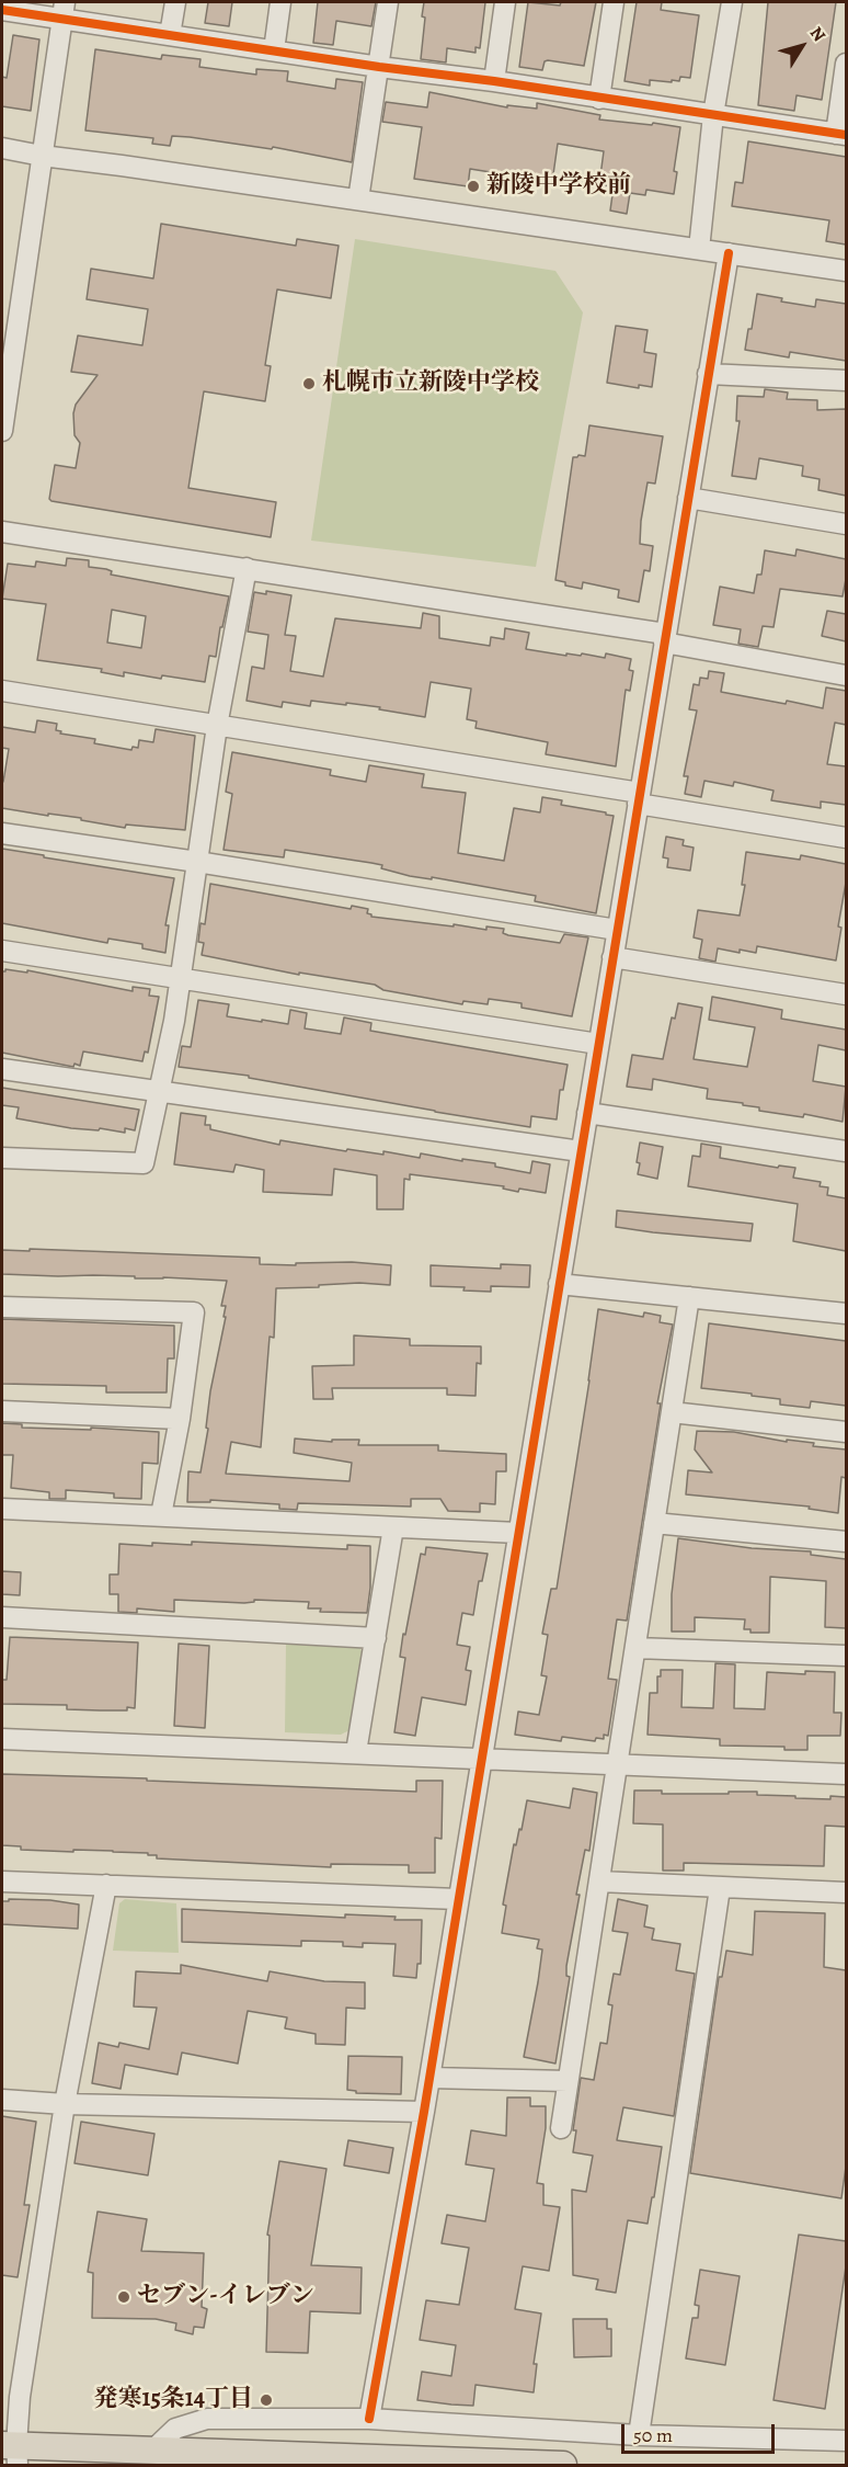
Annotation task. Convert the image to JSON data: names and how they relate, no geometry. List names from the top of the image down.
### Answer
{
  "places": [
    "新陵中学校前",
    "札幌市立新陵中学校",
    "セブン-イレブン",
    "発寒15条14丁目"
  ],
  "scale_bar": "50 m",
  "north": "top right"
}
